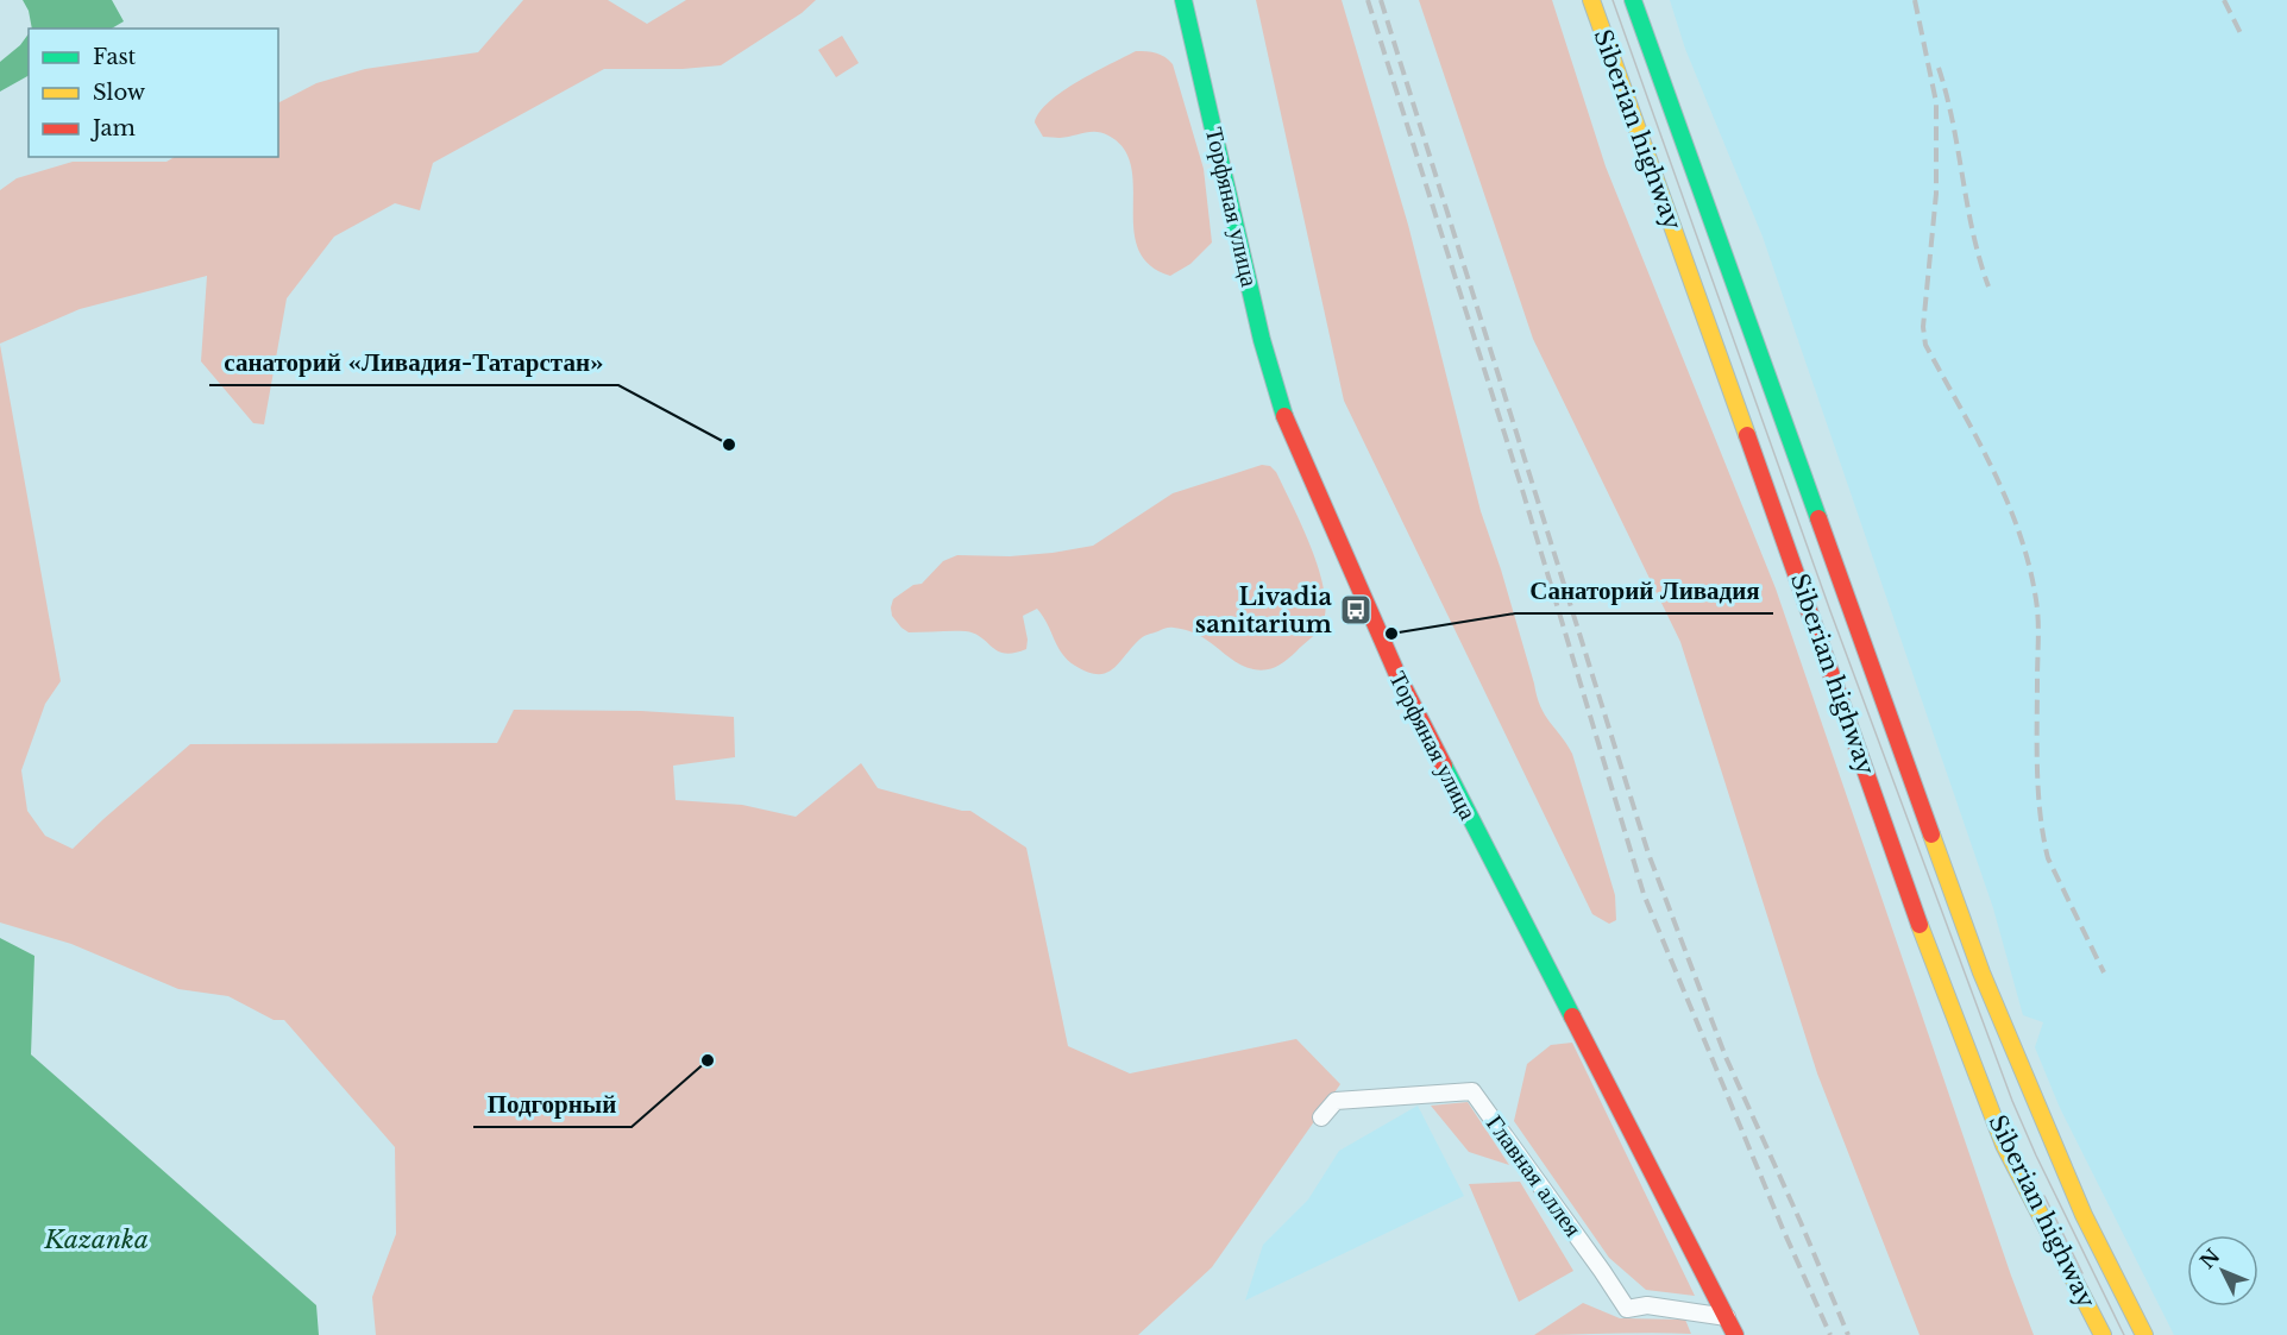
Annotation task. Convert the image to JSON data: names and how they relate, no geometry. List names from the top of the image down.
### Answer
{
  "streets": {
    "main road": ["Siberian highway", "Торфяная улица"],
    "street": ["Главная аллея"]
  },
  "crossings": [
    ["Торфяная улица", "Главная аллея"]
  ],
  "water": ["Kazanka"],
  "places": {
    "other": ["санаторий «Ливадия-Татарстан»", "Санаторий Ливадия", "Подгорный"],
    "bus stop": ["Livadia sanitarium"]
  },
  "legend": ["Fast", "Slow", "Jam"],
  "north": "top left"
}
